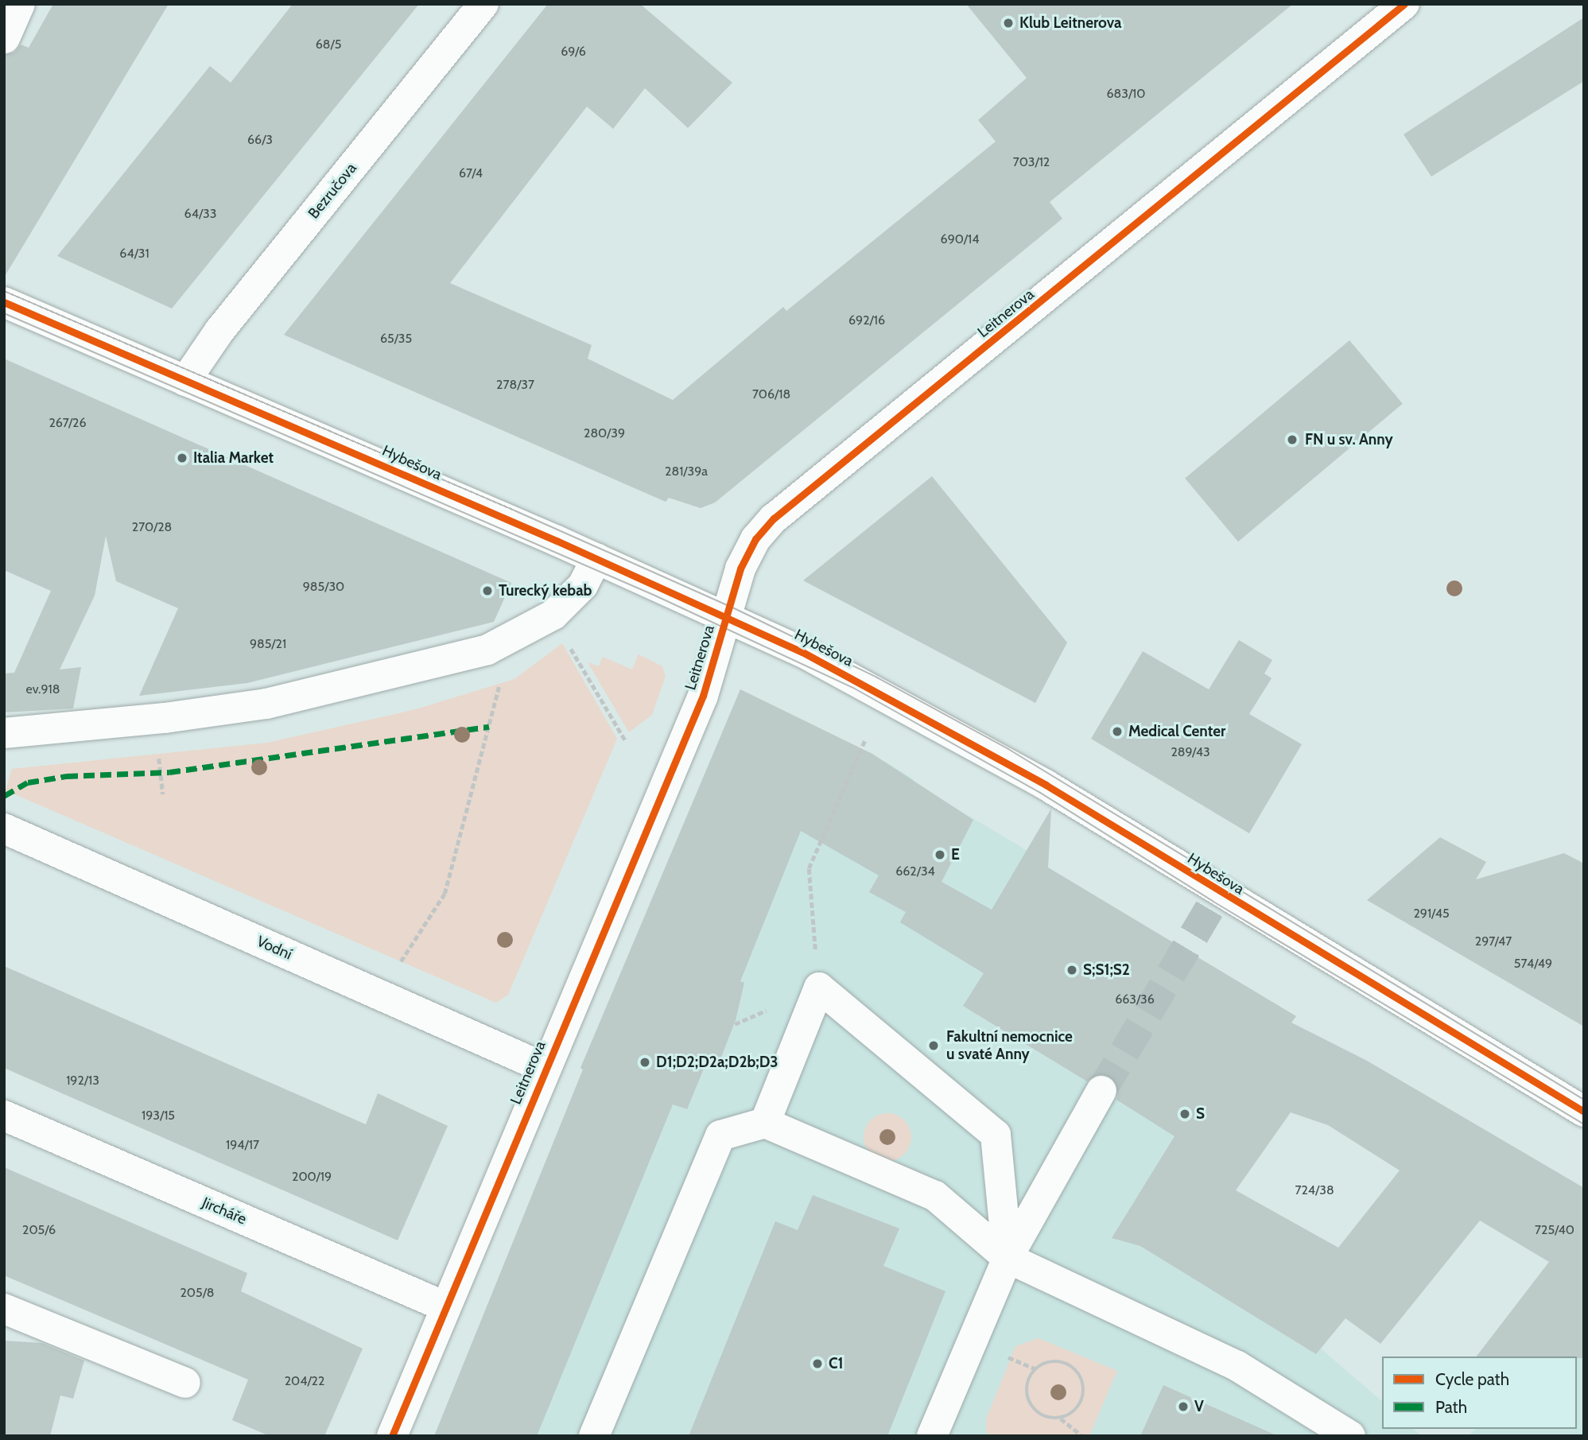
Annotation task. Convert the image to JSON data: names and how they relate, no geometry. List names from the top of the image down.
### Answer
{
  "streets": {
    "street": [
      "Bezručova",
      "Leitnerova",
      "Hybešova",
      "Vodní",
      "Jircháře"
    ]
  },
  "crossings": [
    ["Bezručova", "Hybešova"],
    ["Leitnerova", "Hybešova"],
    ["Leitnerova", "Vodní"],
    ["Leitnerova", "Jircháře"]
  ],
  "places": [
    "Klub Leitnerova",
    "FN u sv. Anny",
    "Italia Market",
    "Turecký kebab",
    "Medical Center",
    "E",
    "S;S1;S2",
    "Fakultní nemocnice u svaté Anny",
    "D1;D2;D2a;D2b;D3",
    "S",
    "C1",
    "V"
  ],
  "house_numbers": [
    "68/5",
    "69/6",
    "683/10",
    "66/3",
    "703/12",
    "67/4",
    "64/33",
    "690/14",
    "64/31",
    "692/16",
    "65/35",
    "278/37",
    "706/18",
    "267/26",
    "280/39",
    "281/39a",
    "270/28",
    "985/30",
    "985/21",
    "ev.918",
    "289/43",
    "662/34",
    "291/45",
    "297/47",
    "574/49",
    "663/36",
    "192/13",
    "193/15",
    "194/17",
    "200/19",
    "724/38",
    "205/6",
    "725/40",
    "205/8",
    "204/22"
  ],
  "legend": ["Cycle path", "Path"]
}
